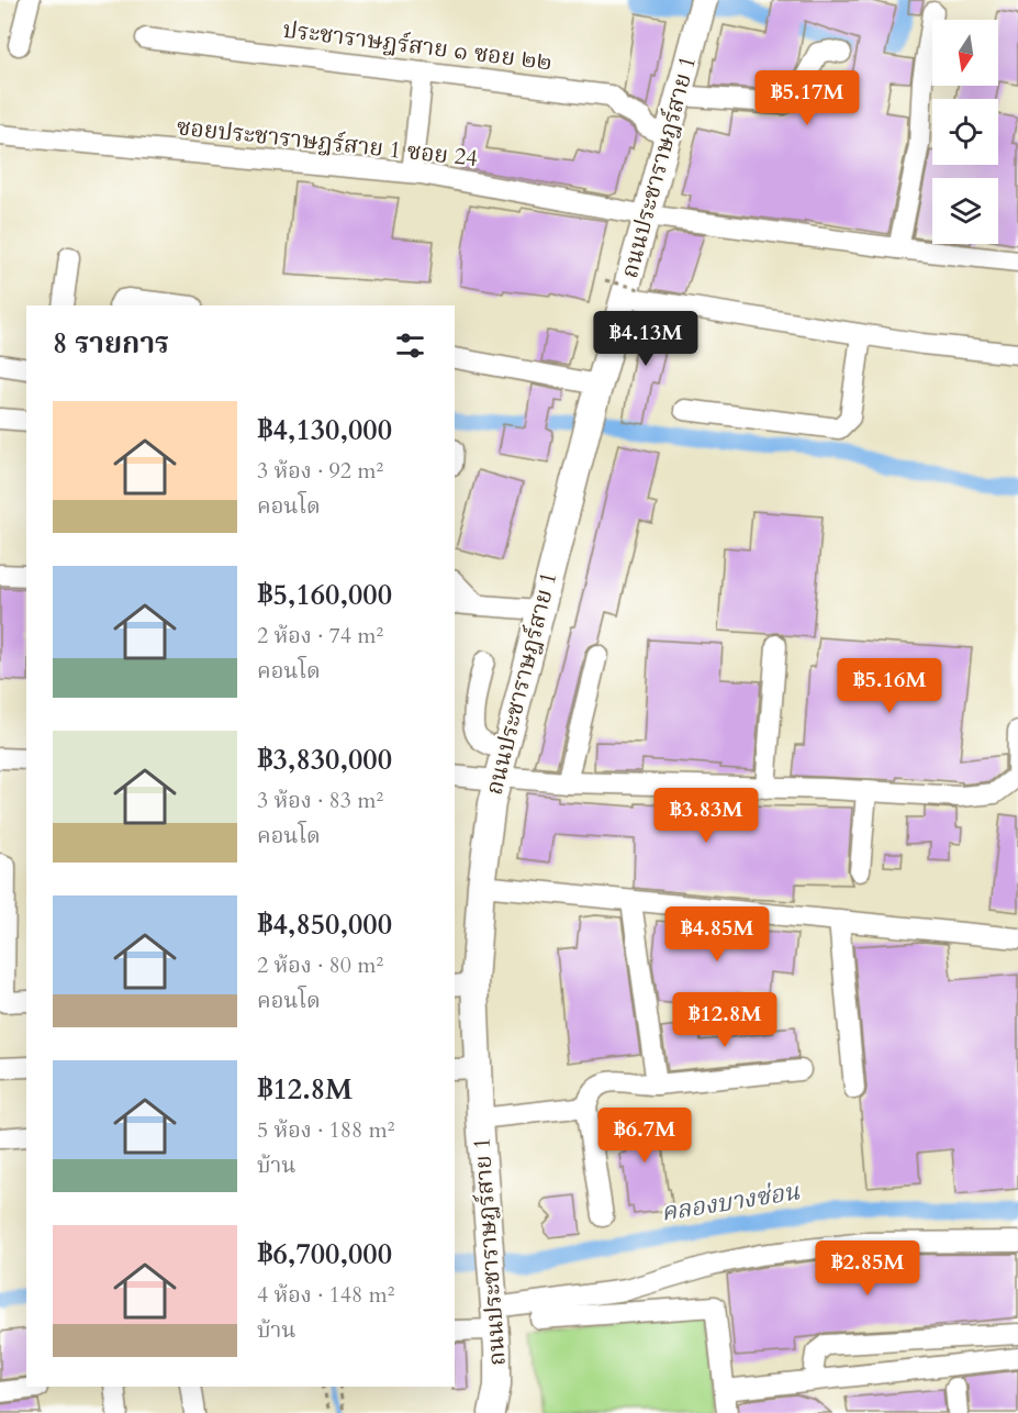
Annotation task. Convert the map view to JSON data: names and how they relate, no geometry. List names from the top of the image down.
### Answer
{
  "streets": {
    "main road": ["ถนนประชาราษฎร์สาย 1"],
    "street": ["ประชาราษฎร์สาย ๑ ซอย ๒๒", "ซอยประชาราษฎร์สาย 1 ซอย 24"]
  },
  "crossings": [
    ["ประชาราษฎร์สาย ๑ ซอย ๒๒", "ถนนประชาราษฎร์สาย 1"],
    ["ซอยประชาราษฎร์สาย 1 ซอย 24", "ถนนประชาราษฎร์สาย 1"]
  ],
  "water": ["คลองบางซ่อน"],
  "north": "bottom",
  "page": {
    "price": [
      "฿5.17M",
      "฿4.13M",
      "฿5.16M",
      "฿3.83M",
      "฿4.85M",
      "฿12.8M",
      "฿6.7M",
      "฿2.85M"
    ],
    "heading": "8 รายการ",
    "list": [
      {
        "name": "฿4,130,000",
        "note": "3 ห้อง · 92 m² · คอนโด"
      },
      {
        "name": "฿5,160,000",
        "note": "2 ห้อง · 74 m² · คอนโด"
      },
      {
        "name": "฿3,830,000",
        "note": "3 ห้อง · 83 m² · คอนโด"
      },
      {
        "name": "฿4,850,000",
        "note": "2 ห้อง · 80 m² · คอนโด"
      },
      {
        "name": "฿12.8M",
        "note": "5 ห้อง · 188 m² · บ้าน"
      },
      {
        "name": "฿6,700,000",
        "note": "4 ห้อง · 148 m² · บ้าน"
      }
    ]
  }
}
